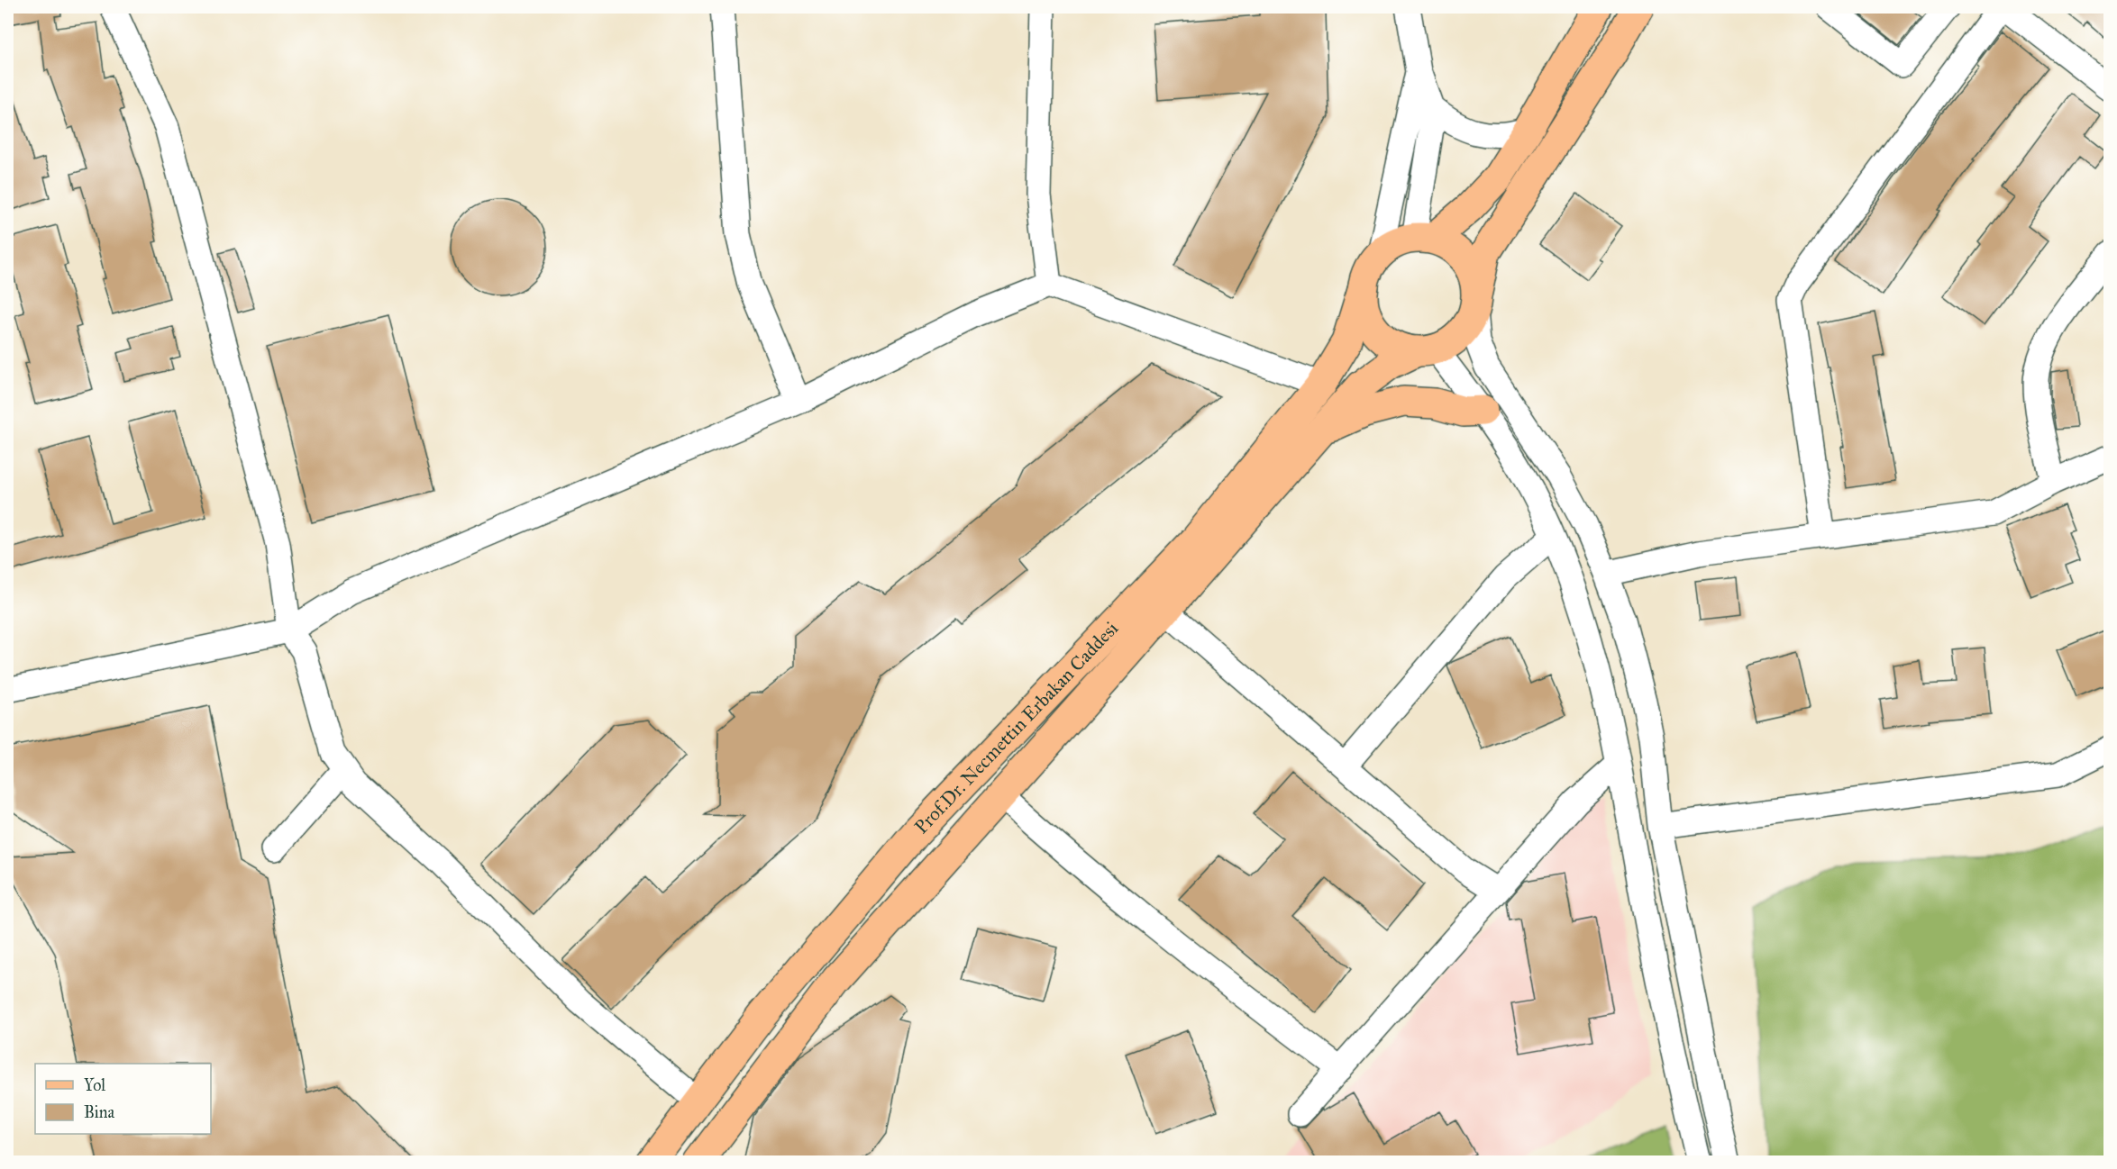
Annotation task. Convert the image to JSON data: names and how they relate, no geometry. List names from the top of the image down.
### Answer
{
  "streets": {
    "main road": ["Prof.Dr. Necmettin Erbakan Caddesi"]
  },
  "legend": ["Yol", "Bina"]
}
